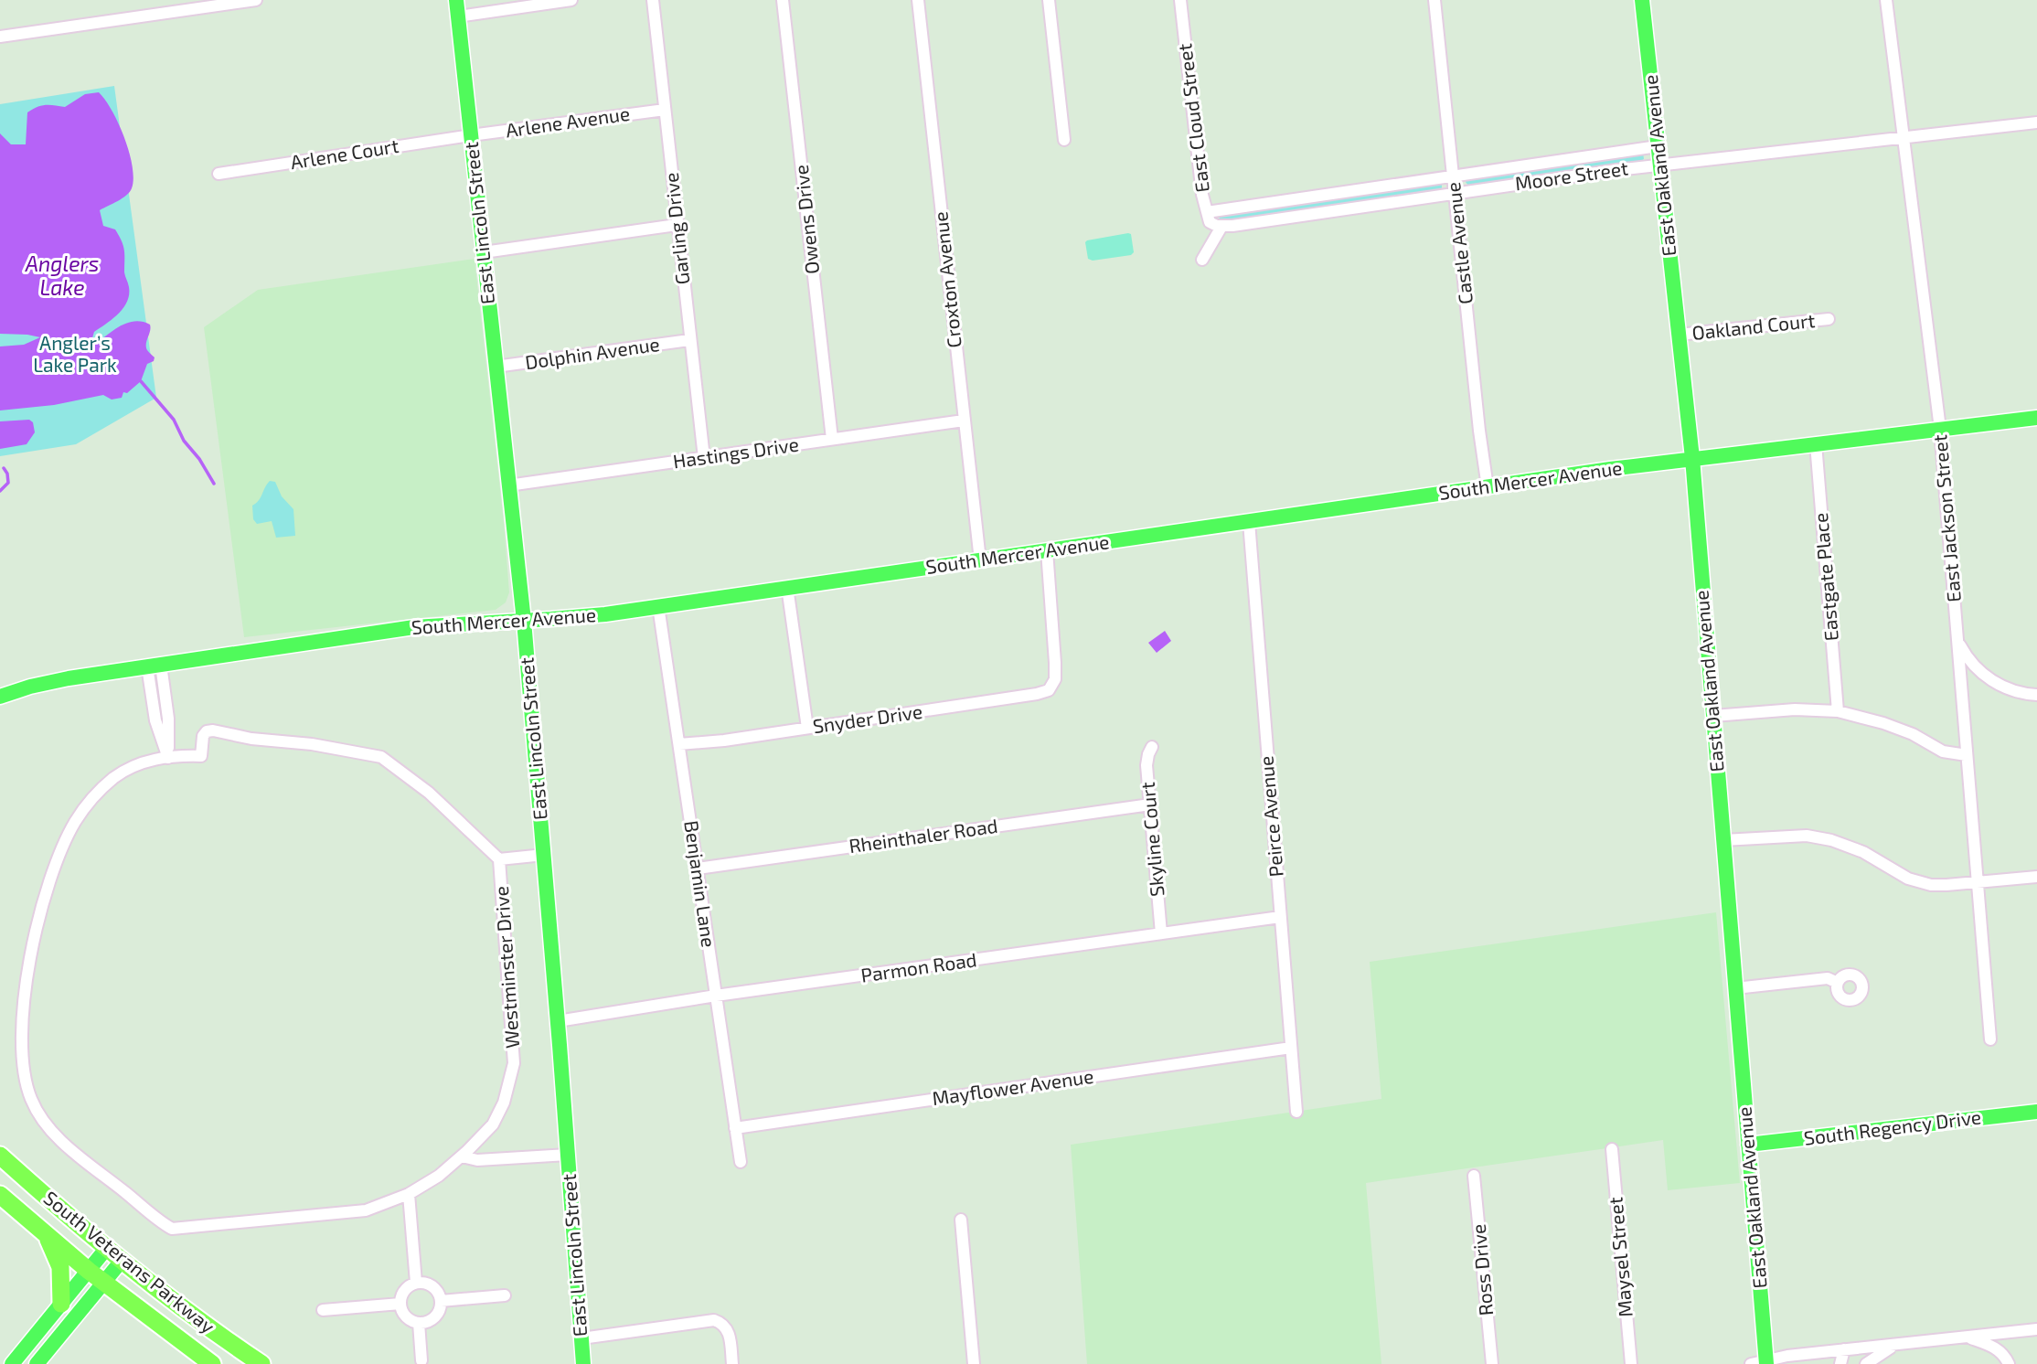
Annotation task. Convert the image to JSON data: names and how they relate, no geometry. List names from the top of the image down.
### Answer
{
  "streets": {
    "highway": ["South Veterans Parkway"],
    "main road": [
      "East Oakland Avenue",
      "East Lincoln Street",
      "South Mercer Avenue",
      "South Regency Drive"
    ],
    "street": [
      "East Cloud Street",
      "Arlene Avenue",
      "Arlene Court",
      "Moore Street",
      "Owens Drive",
      "Garling Drive",
      "Castle Avenue",
      "Croxton Avenue",
      "Oakland Court",
      "Dolphin Avenue",
      "Hastings Drive",
      "East Jackson Street",
      "Eastgate Place",
      "Snyder Drive",
      "Peirce Avenue",
      "Rheinthaler Road",
      "Skyline Court",
      "Benjamin Lane",
      "Westminster Drive",
      "Parmon Road",
      "Mayflower Avenue",
      "Maysel Street",
      "Ross Drive"
    ]
  },
  "crossings": [
    ["East Cloud Street", "Moore Street"],
    ["Arlene Avenue", "Arlene Court"],
    ["Arlene Avenue", "East Lincoln Street"],
    ["Arlene Avenue", "Garling Drive"],
    ["Arlene Court", "East Lincoln Street"],
    ["East Oakland Avenue", "Moore Street"],
    ["East Oakland Avenue", "Oakland Court"],
    ["East Oakland Avenue", "South Mercer Avenue"],
    ["East Oakland Avenue", "South Regency Drive"],
    ["Moore Street", "Castle Avenue"],
    ["Moore Street", "East Jackson Street"],
    ["Owens Drive", "Hastings Drive"],
    ["East Lincoln Street", "Dolphin Avenue"],
    ["East Lincoln Street", "Hastings Drive"],
    ["East Lincoln Street", "South Mercer Avenue"],
    ["East Lincoln Street", "Parmon Road"],
    ["Garling Drive", "Dolphin Avenue"],
    ["Garling Drive", "Hastings Drive"],
    ["Castle Avenue", "South Mercer Avenue"],
    ["Croxton Avenue", "Hastings Drive"],
    ["Croxton Avenue", "South Mercer Avenue"],
    ["South Mercer Avenue", "East Jackson Street"],
    ["South Mercer Avenue", "Eastgate Place"],
    ["South Mercer Avenue", "Snyder Drive"],
    ["South Mercer Avenue", "Peirce Avenue"],
    ["South Mercer Avenue", "Benjamin Lane"],
    ["Snyder Drive", "Benjamin Lane"],
    ["Peirce Avenue", "Parmon Road"],
    ["Peirce Avenue", "Mayflower Avenue"],
    ["Rheinthaler Road", "Skyline Court"],
    ["Rheinthaler Road", "Benjamin Lane"],
    ["Skyline Court", "Parmon Road"],
    ["Benjamin Lane", "Parmon Road"],
    ["Benjamin Lane", "Mayflower Avenue"]
  ],
  "water": ["Anglers Lake"],
  "parks": ["Angler’s Lake Park"]
}
